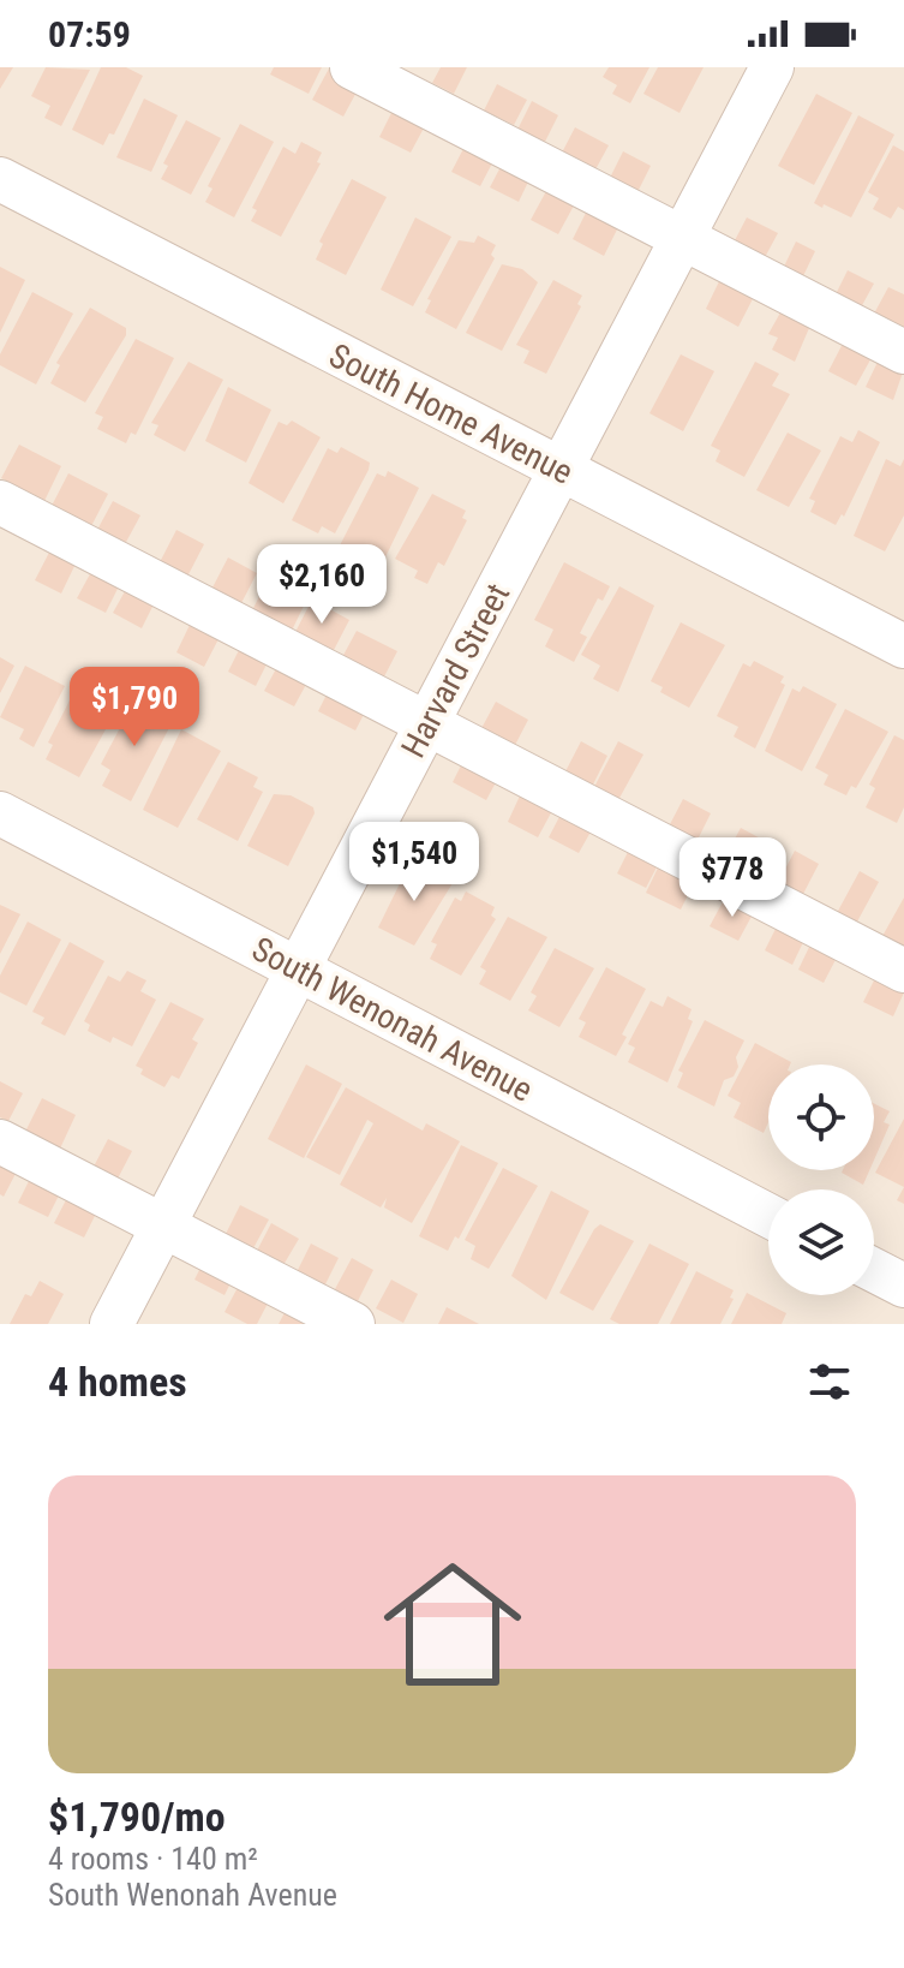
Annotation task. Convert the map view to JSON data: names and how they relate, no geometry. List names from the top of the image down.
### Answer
{
  "streets": {
    "street": ["South Home Avenue", "Harvard Street", "South Wenonah Avenue"]
  },
  "crossings": [
    ["South Home Avenue", "Harvard Street"],
    ["Harvard Street", "South Wenonah Avenue"]
  ],
  "page": {
    "status": "07:59",
    "price": [
      "$2,160",
      "$1,790",
      "$1,540",
      "$778"
    ],
    "heading": "4 homes",
    "list": [
      {
        "name": "$1,790/mo",
        "note": "4 rooms · 140 m² · South Wenonah Avenue"
      }
    ]
  }
}
